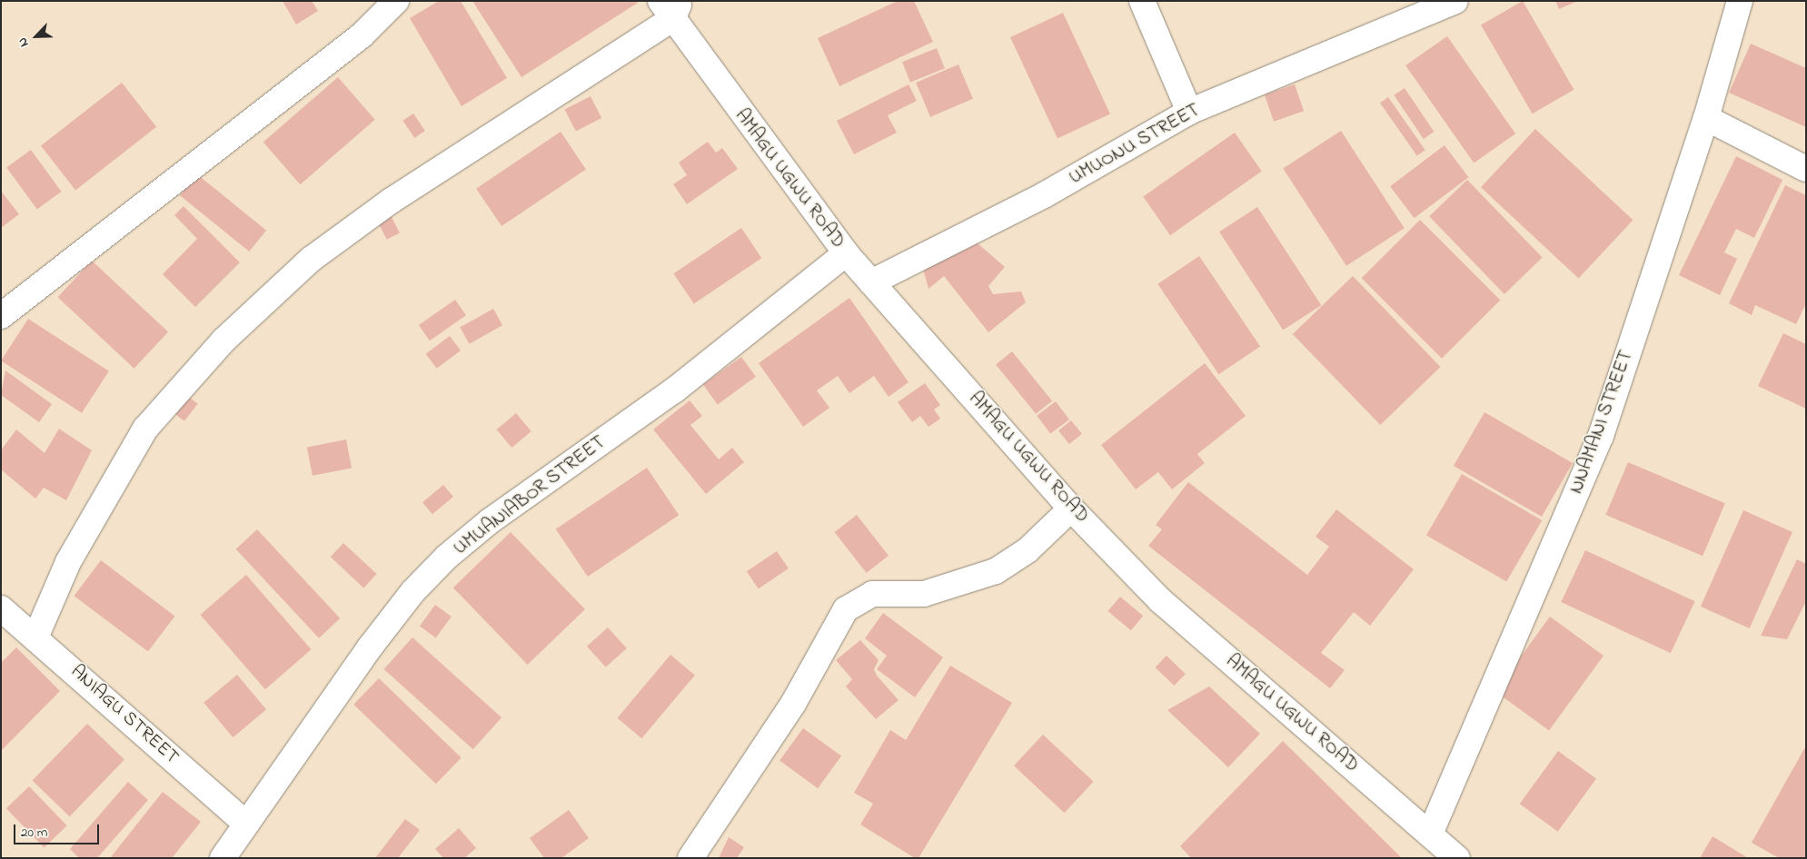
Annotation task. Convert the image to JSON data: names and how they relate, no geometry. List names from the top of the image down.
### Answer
{
  "streets": {
    "street": [
      "UMUONU STREET",
      "AMAGU UGWU ROAD",
      "NNAMANI STREET",
      "UMUANIABOR STREET",
      "ANIAGU STREET"
    ]
  },
  "crossings": [
    ["UMUONU STREET", "AMAGU UGWU ROAD"],
    ["AMAGU UGWU ROAD", "NNAMANI STREET"],
    ["AMAGU UGWU ROAD", "UMUANIABOR STREET"],
    ["UMUANIABOR STREET", "ANIAGU STREET"]
  ],
  "scale_bar": "20 m",
  "north": "bottom left"
}
